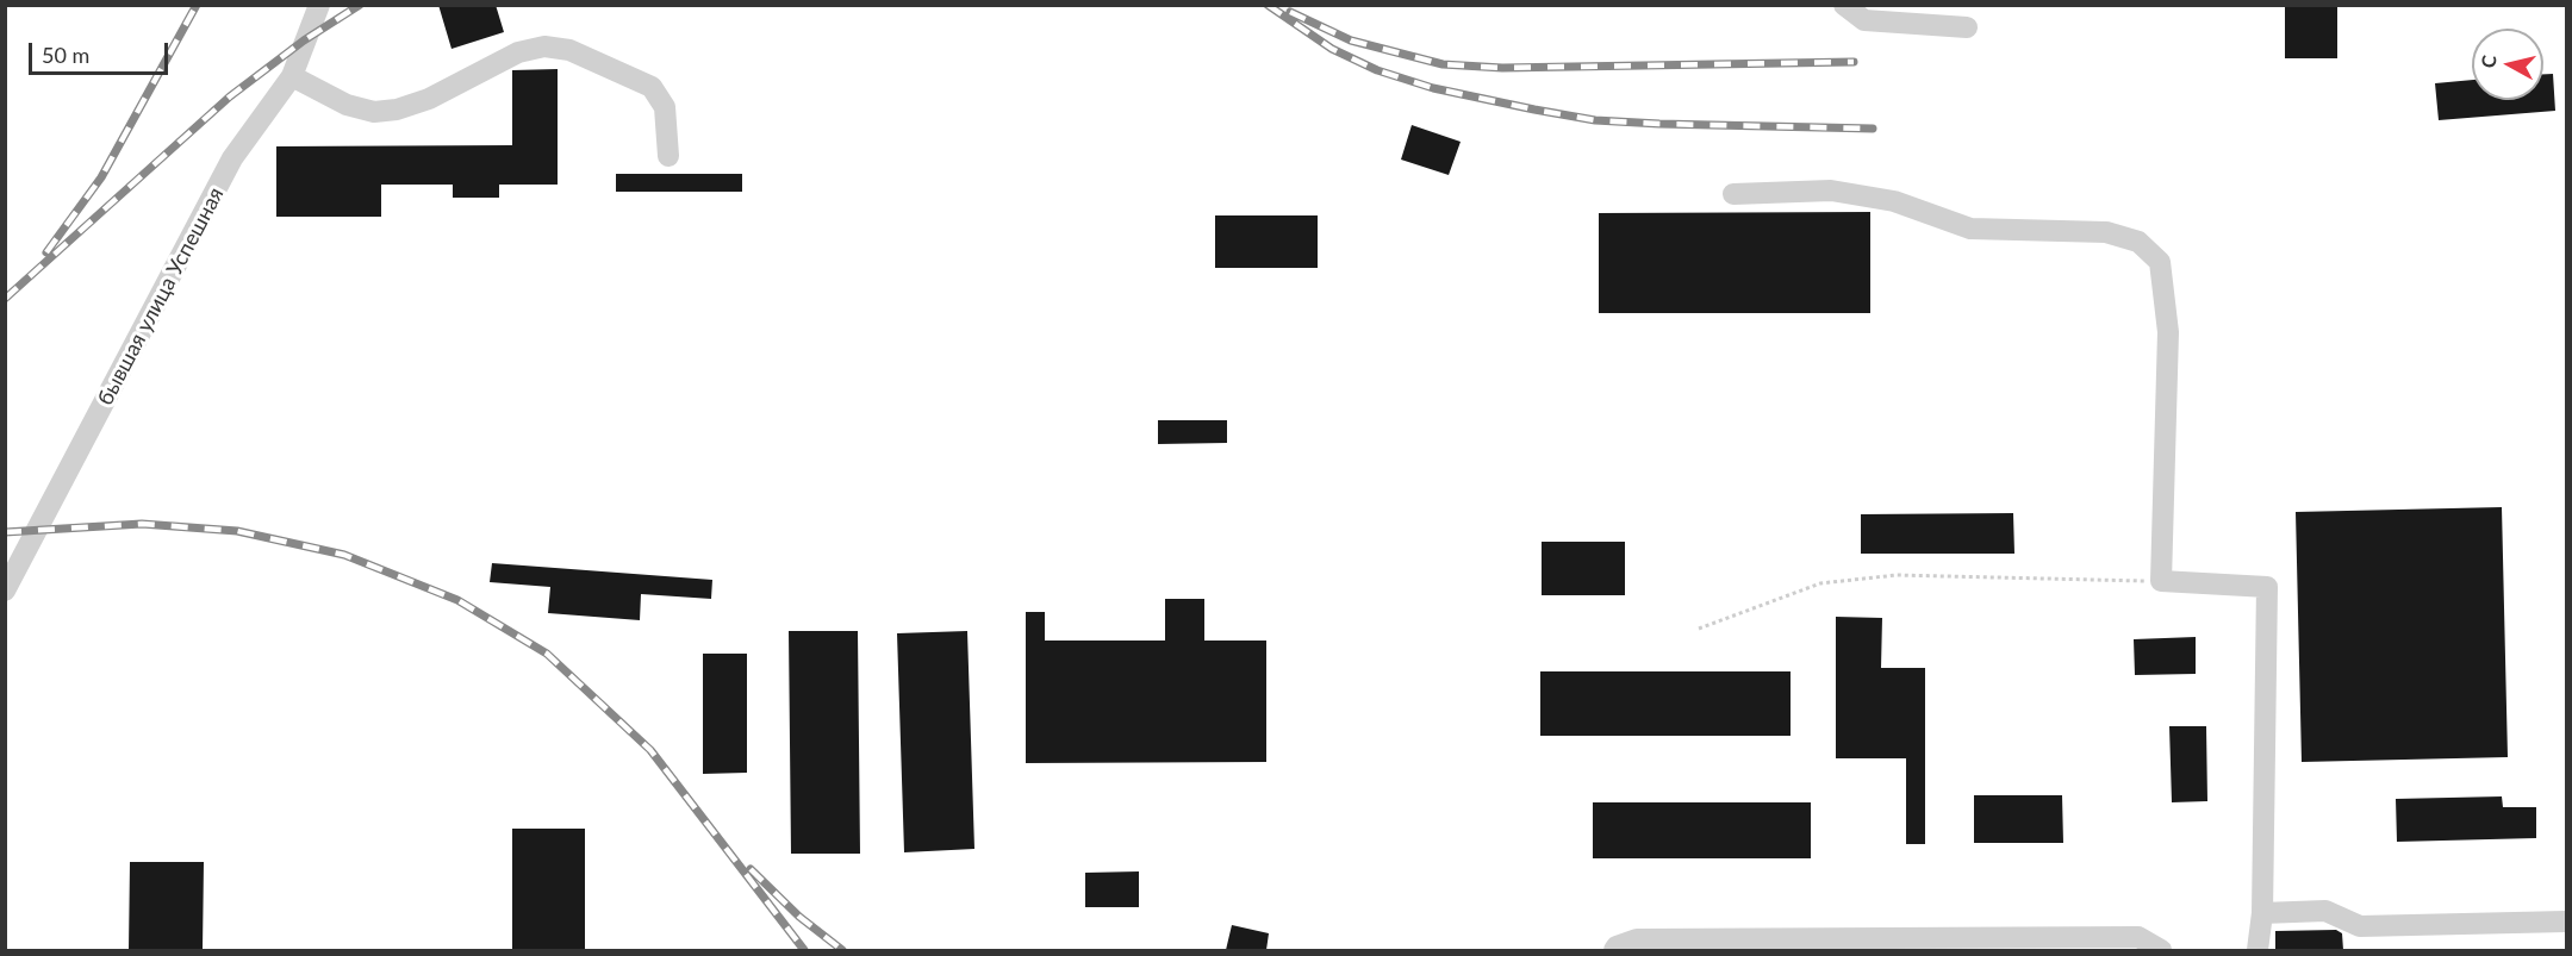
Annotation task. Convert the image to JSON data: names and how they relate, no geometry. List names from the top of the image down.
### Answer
{
  "streets": {
    "street": ["бывшая улица Успешная"]
  },
  "scale_bar": "50 m",
  "north": "left"
}
